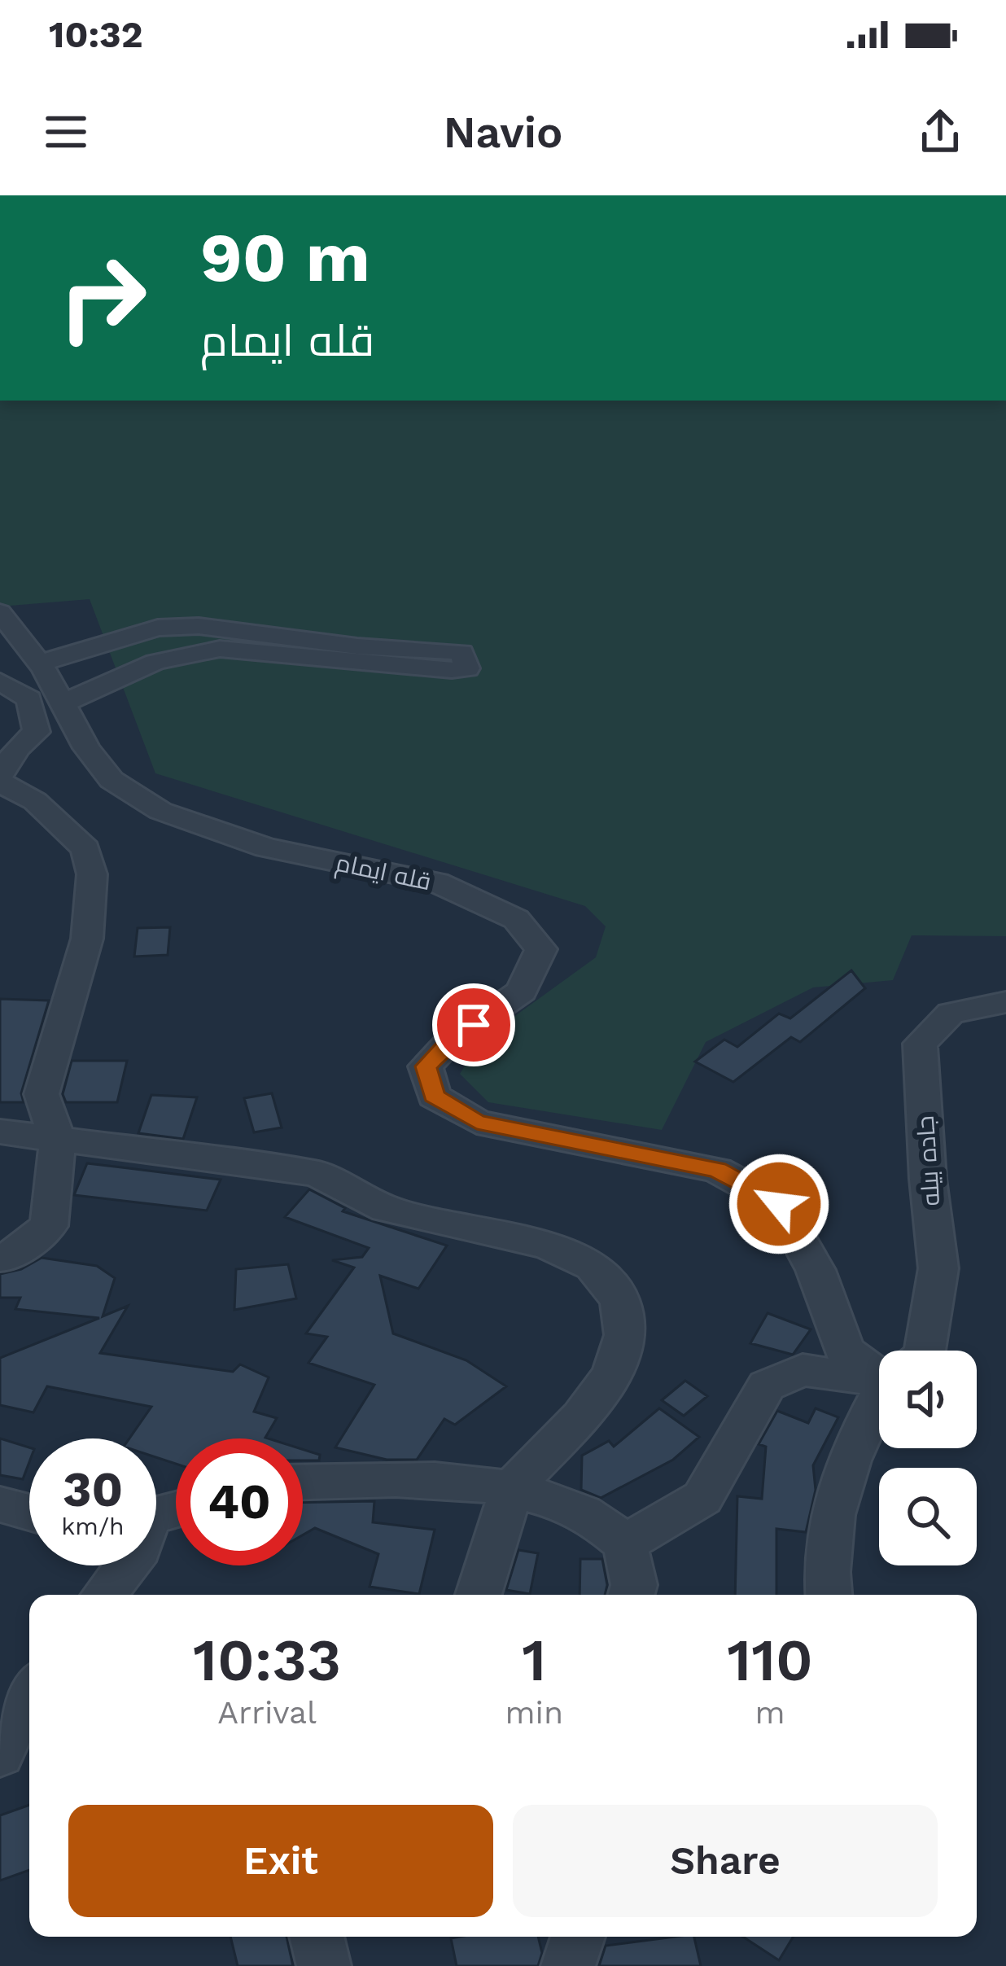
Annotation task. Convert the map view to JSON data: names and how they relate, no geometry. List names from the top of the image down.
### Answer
{
  "streets": {
    "street": ["قله ایمام", "جاده بیله"]
  },
  "page": {
    "status": "10:32",
    "header": "Navio",
    "turn": ["90 m", "قله ایمام"],
    "speed": "30 km/h",
    "limit": "40",
    "eta": [
      "10:33",
      "Arrival",
      "1",
      "min",
      "110",
      "m"
    ],
    "buttons": ["Exit", "Share"]
  }
}
